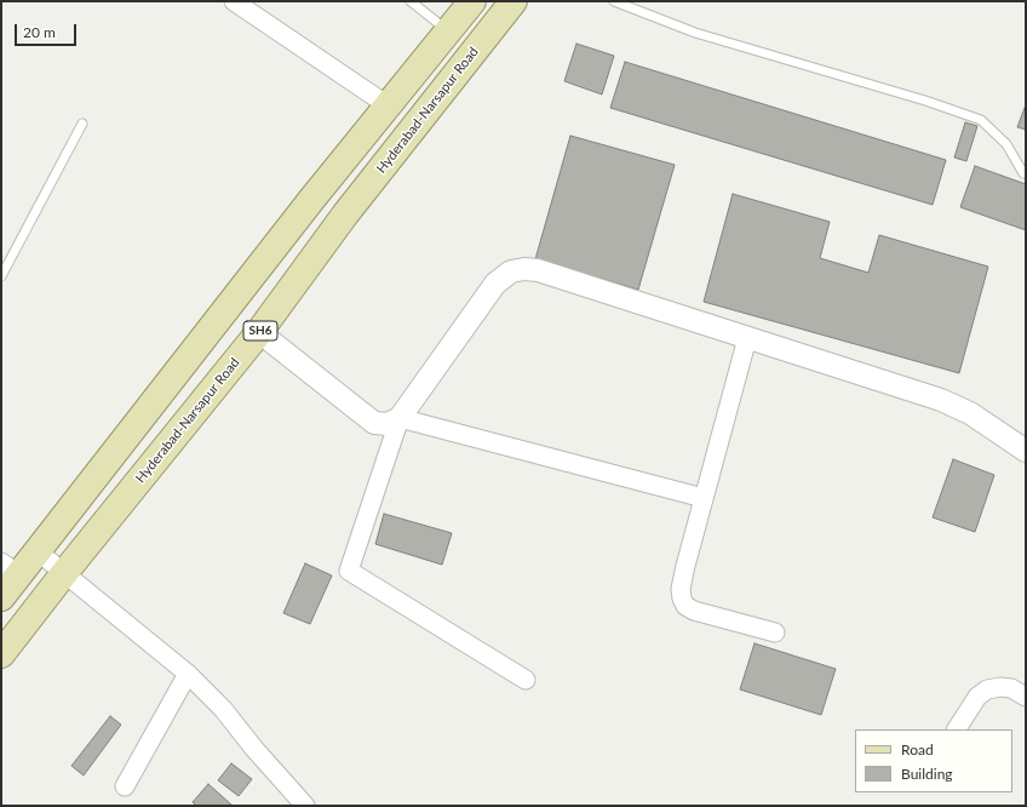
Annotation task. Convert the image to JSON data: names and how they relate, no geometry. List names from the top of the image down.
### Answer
{
  "streets": {
    "main road": ["Hyderabad-Narsapur Road", "SH6"]
  },
  "legend": ["Road", "Building"],
  "scale_bar": "20 m"
}
